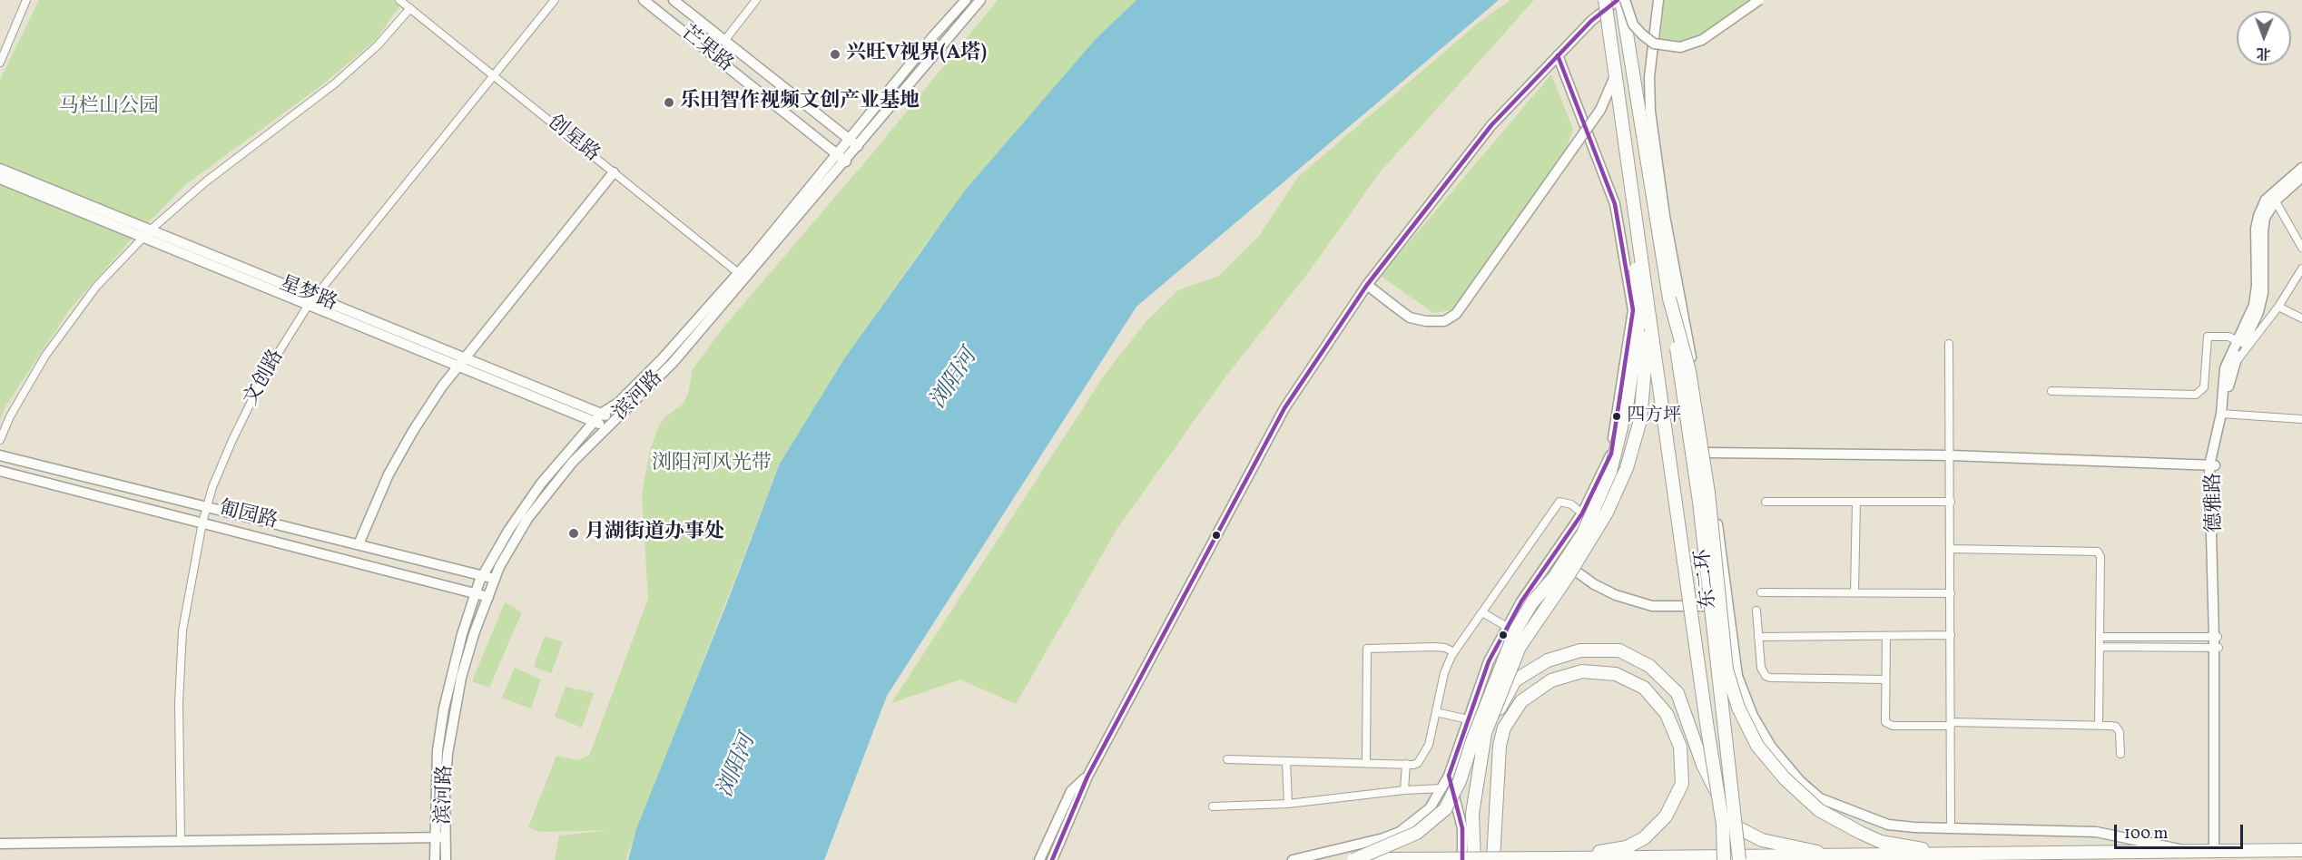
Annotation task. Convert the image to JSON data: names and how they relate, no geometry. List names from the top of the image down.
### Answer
{
  "streets": {
    "highway": ["东二环"],
    "street": [
      "芒果路",
      "创星路",
      "星梦路",
      "文创路",
      "滨河路",
      "德雅路",
      "匍园路"
    ]
  },
  "crossings": [
    ["芒果路", "滨河路"],
    ["创星路", "文创路"],
    ["创星路", "滨河路"],
    ["星梦路", "文创路"],
    ["星梦路", "滨河路"],
    ["文创路", "匍园路"],
    ["滨河路", "匍园路"]
  ],
  "water": ["浏阳河"],
  "parks": ["马栏山公园", "浏阳河风光带"],
  "places": [
    "兴旺V视界(A塔)",
    "乐田智作视频文创产业基地",
    "四方坪",
    "月湖街道办事处"
  ],
  "scale_bar": "100 m",
  "north": "bottom"
}
